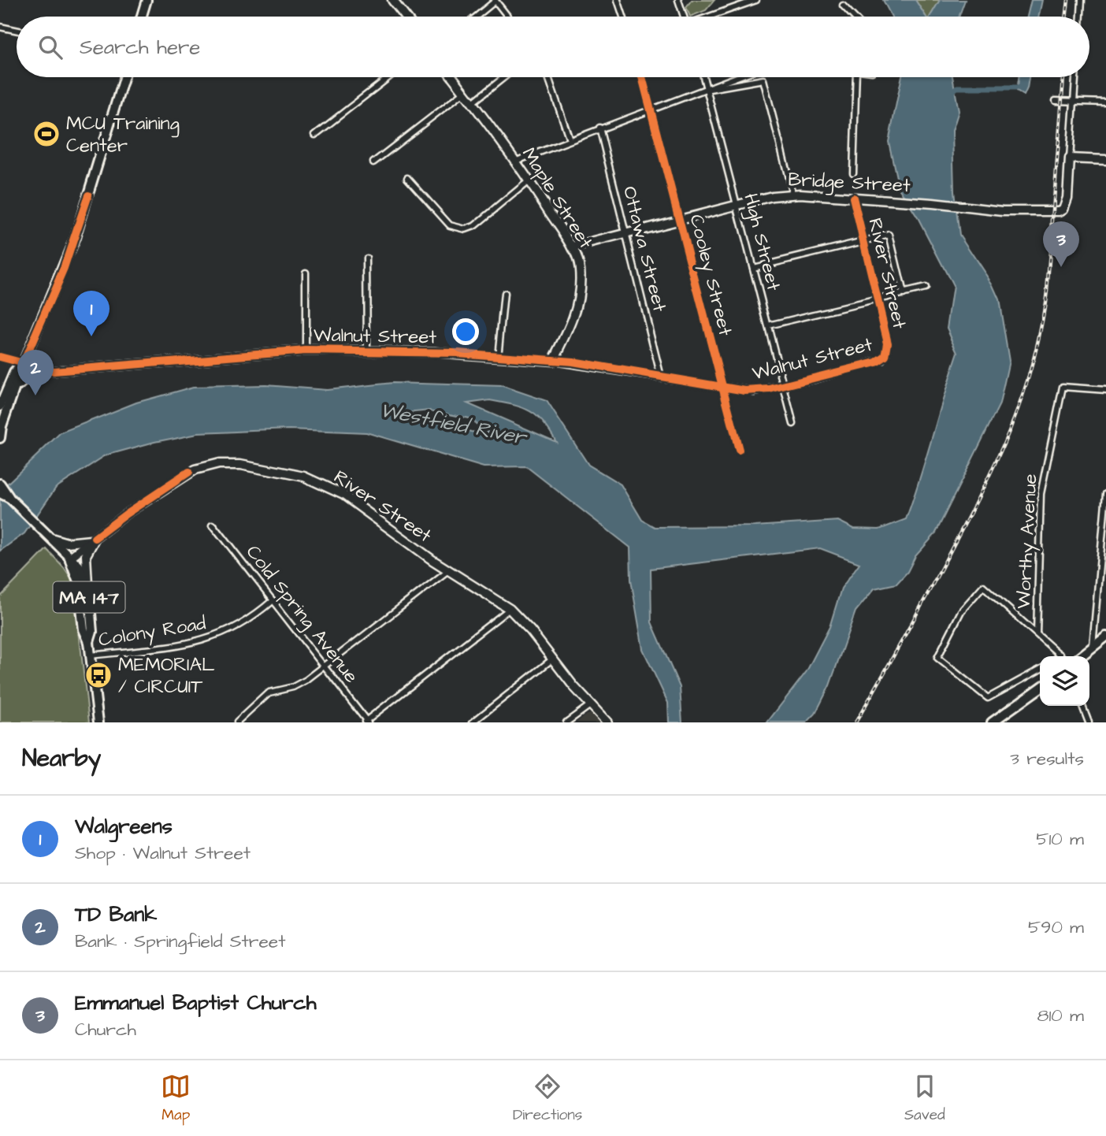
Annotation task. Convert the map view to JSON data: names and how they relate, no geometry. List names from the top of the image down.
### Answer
{
  "streets": {
    "main road": [
      "Bridge Street",
      "Maple Street",
      "River Street",
      "Walnut Street",
      "MA 147"
    ],
    "street": [
      "High Street",
      "Ottawa Street",
      "Cooley Street",
      "Worthy Avenue",
      "Cold Spring Avenue",
      "Colony Road"
    ]
  },
  "crossings": [
    ["Bridge Street", "Maple Street"],
    ["Bridge Street", "High Street"],
    ["Bridge Street", "Ottawa Street"],
    ["Bridge Street", "River Street"],
    ["Bridge Street", "Cooley Street"],
    ["Maple Street", "Walnut Street"],
    ["High Street", "Walnut Street"],
    ["Ottawa Street", "Walnut Street"],
    ["River Street", "Walnut Street"],
    ["River Street", "MA 147"],
    ["Cooley Street", "Walnut Street"],
    ["MA 147", "Colony Road"],
    ["Cold Spring Avenue", "Colony Road"]
  ],
  "water": ["Westfield River"],
  "places": {
    "sports": ["MCU Training Center"],
    "bus stop": ["MEMORIAL / CIRCUIT"]
  },
  "page": {
    "search": "Search here",
    "pins": ["3", "1", "2"],
    "heading": ["Nearby", "3 results"],
    "list": [
      {
        "mark": "1",
        "name": "Walgreens",
        "note": "Shop · Walnut Street",
        "value": "510 m"
      },
      {
        "mark": "2",
        "name": "TD Bank",
        "note": "Bank · Springfield Street",
        "value": "590 m"
      },
      {
        "mark": "3",
        "name": "Emmanuel Baptist Church",
        "note": "Church",
        "value": "810 m"
      }
    ],
    "nav": ["Map", "Directions", "Saved"]
  }
}
